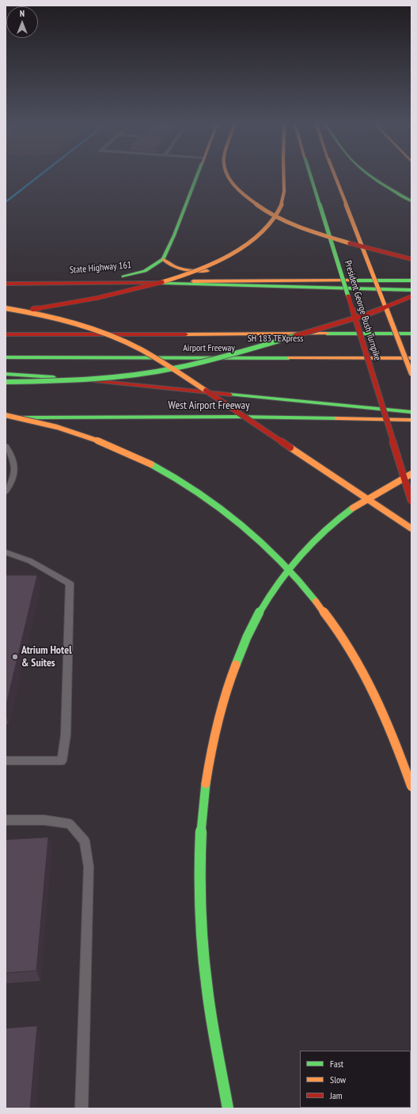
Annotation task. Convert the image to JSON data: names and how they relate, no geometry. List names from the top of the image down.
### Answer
{
  "streets": {
    "main road": [
      "State Highway 161",
      "President George Bush Turnpike",
      "SH 183 TEXpress",
      "Airport Freeway",
      "West Airport Freeway"
    ]
  },
  "places": ["Atrium Hotel & Suites"],
  "legend": ["Fast", "Slow", "Jam"],
  "north": "top"
}
